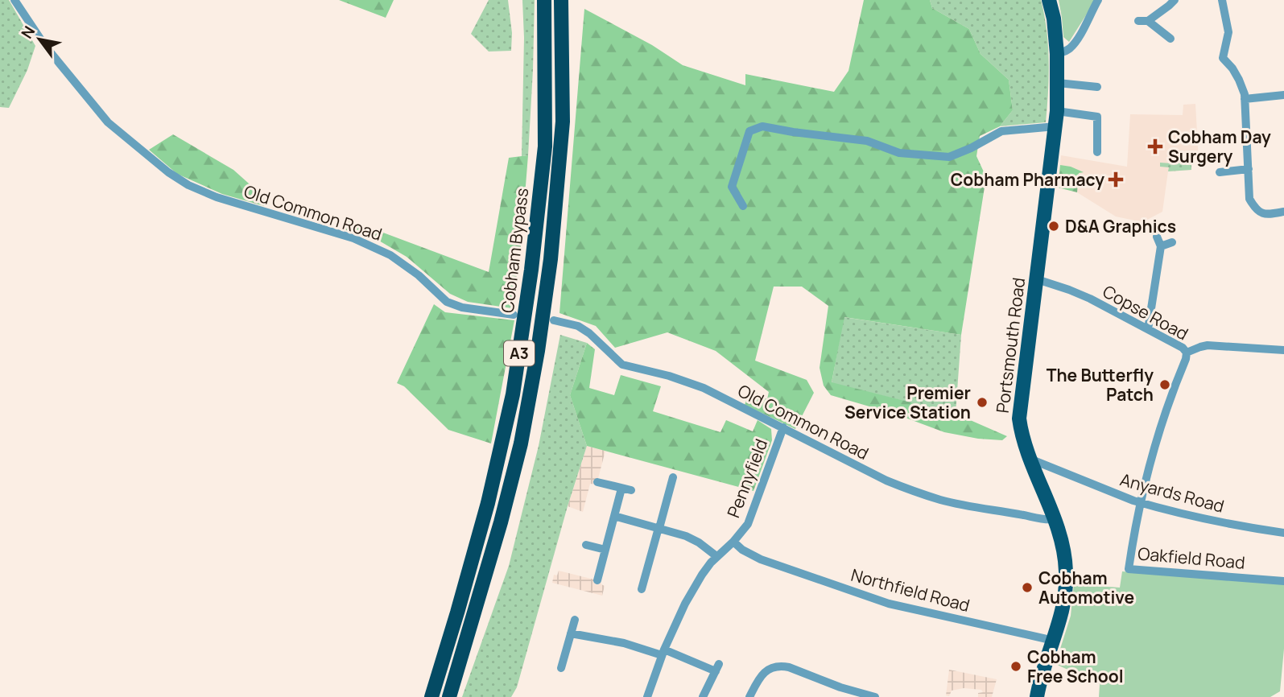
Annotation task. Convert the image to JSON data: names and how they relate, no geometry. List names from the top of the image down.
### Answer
{
  "streets": {
    "highway": ["Cobham Bypass", "A3"],
    "main road": ["Portsmouth Road"],
    "street": [
      "Old Common Road",
      "Copse Road",
      "Pennyfield",
      "Anyards Road",
      "Oakfield Road",
      "Northfield Road"
    ]
  },
  "crossings": [
    ["Old Common Road", "Portsmouth Road"],
    ["Old Common Road", "Pennyfield"],
    ["Copse Road", "Portsmouth Road"],
    ["Copse Road", "Anyards Road"],
    ["Copse Road", "Oakfield Road"],
    ["Portsmouth Road", "Anyards Road"],
    ["Portsmouth Road", "Northfield Road"],
    ["Pennyfield", "Northfield Road"],
    ["Anyards Road", "Oakfield Road"]
  ],
  "places": {
    "health": ["Cobham Day Surgery", "Cobham Pharmacy"],
    "other": [
      "D&A Graphics",
      "The Butterfly Patch",
      "Premier Service Station",
      "Cobham Automotive",
      "Cobham Free School"
    ]
  },
  "north": "top left"
}
